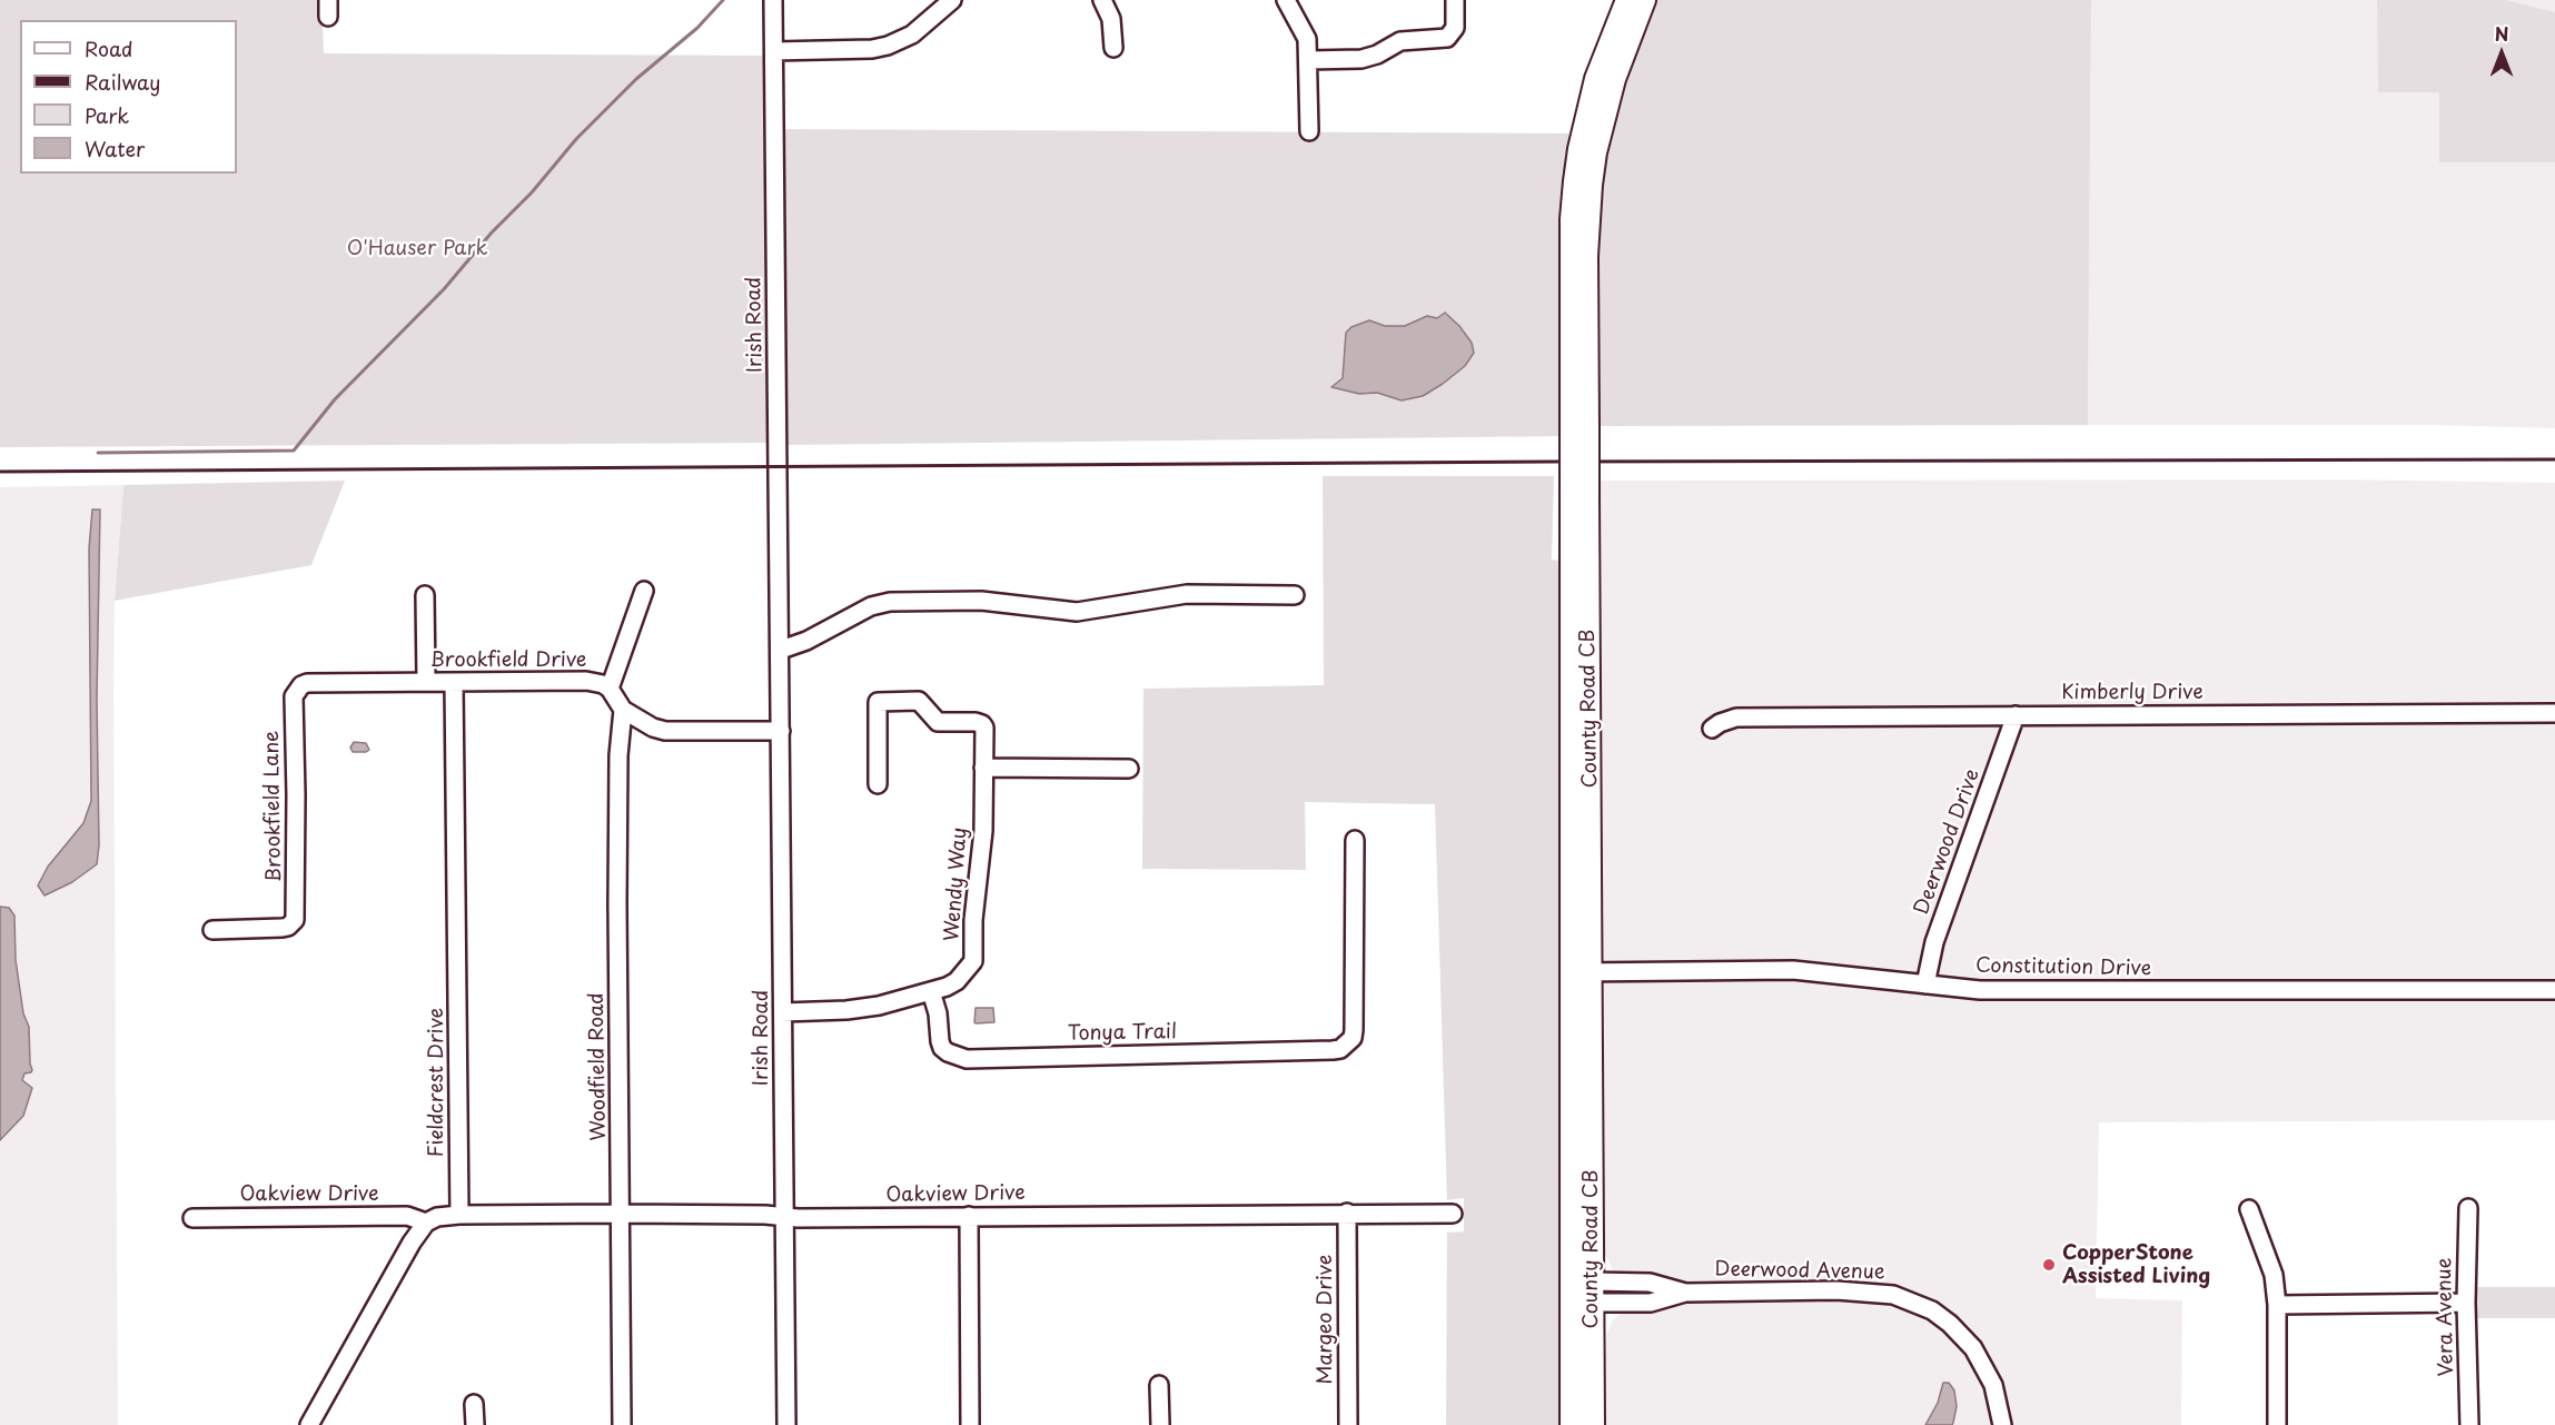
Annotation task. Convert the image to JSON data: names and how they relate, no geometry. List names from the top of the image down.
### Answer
{
  "streets": {
    "main road": ["County Road CB"],
    "street": [
      "Irish Road",
      "Brookfield Drive",
      "Kimberly Drive",
      "Brookfield Lane",
      "Deerwood Drive",
      "Wendy Way",
      "Constitution Drive",
      "Tonya Trail",
      "Woodfield Road",
      "Fieldcrest Drive",
      "Oakview Drive",
      "Deerwood Avenue",
      "Vera Avenue",
      "Margeo Drive"
    ]
  },
  "crossings": [
    ["Irish Road", "Brookfield Drive"],
    ["Irish Road", "Wendy Way"],
    ["Irish Road", "Oakview Drive"],
    ["Brookfield Drive", "Brookfield Lane"],
    ["Brookfield Drive", "Woodfield Road"],
    ["Brookfield Drive", "Fieldcrest Drive"],
    ["Kimberly Drive", "Deerwood Drive"],
    ["County Road CB", "Constitution Drive"],
    ["County Road CB", "Deerwood Avenue"],
    ["Deerwood Drive", "Constitution Drive"],
    ["Wendy Way", "Tonya Trail"],
    ["Woodfield Road", "Oakview Drive"],
    ["Fieldcrest Drive", "Oakview Drive"],
    ["Oakview Drive", "Margeo Drive"]
  ],
  "parks": ["O'Hauser Park"],
  "places": ["CopperStone Assisted Living"],
  "legend": [
    "Road",
    "Railway",
    "Park",
    "Water"
  ],
  "north": "top"
}
